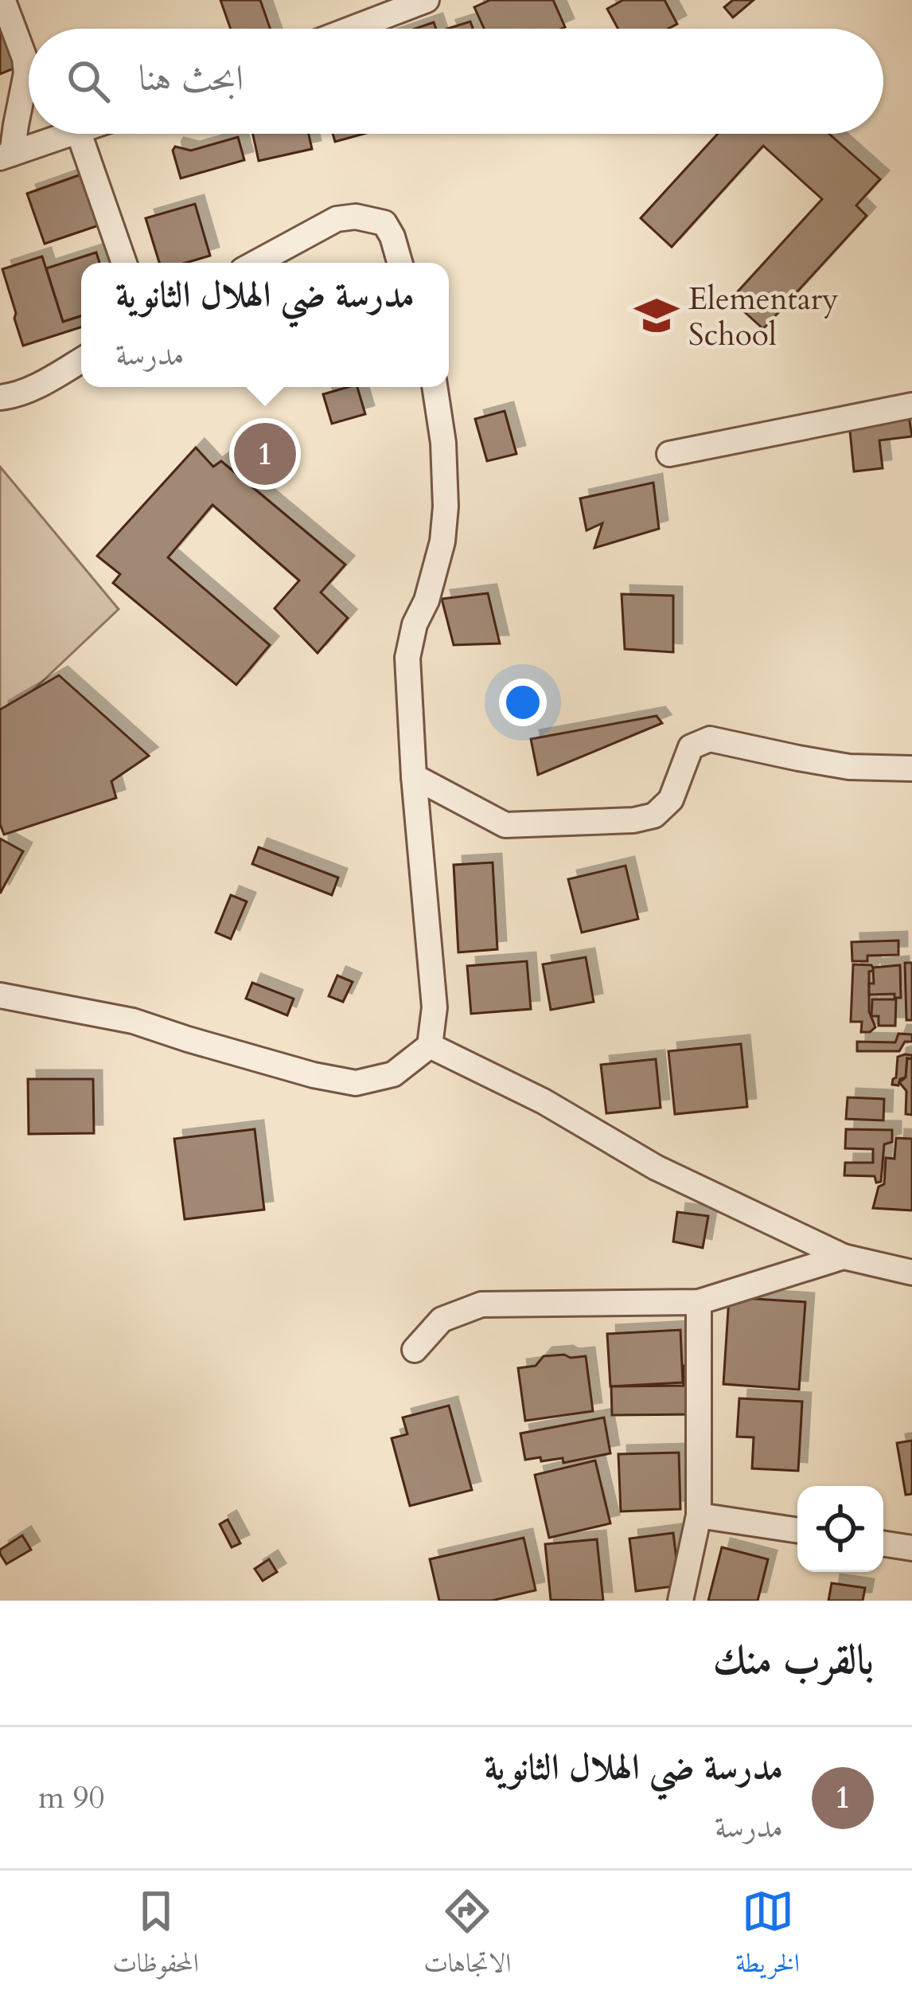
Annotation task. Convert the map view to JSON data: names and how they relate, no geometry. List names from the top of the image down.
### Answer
{
  "places": {
    "school or university": ["Elementary School"]
  },
  "page": {
    "search": "ابحث هنا",
    "popup": ["مدرسة ضي الهلال الثانوية", "مدرسة"],
    "pins": "1",
    "heading": "بالقرب منك",
    "list": [
      {
        "mark": "1",
        "name": "مدرسة ضي الهلال الثانوية",
        "note": "مدرسة",
        "value": "90 m"
      }
    ],
    "nav": ["الخريطة", "الاتجاهات", "المحفوظات"]
  }
}
